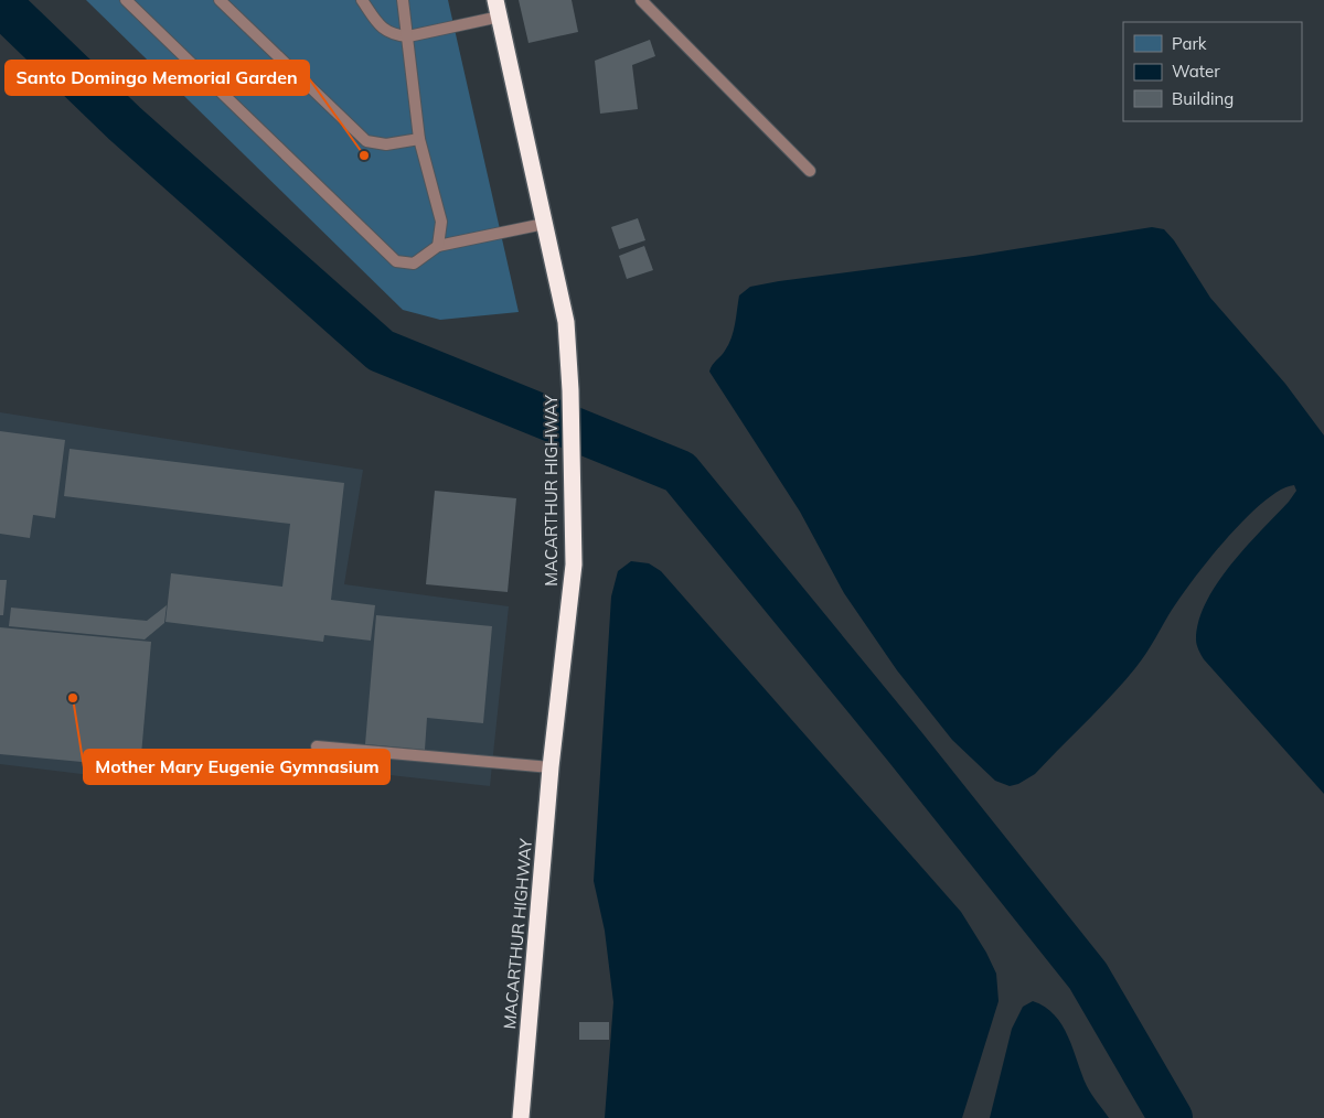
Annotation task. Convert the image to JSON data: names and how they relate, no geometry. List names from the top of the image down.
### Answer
{
  "streets": {
    "highway": ["MACARTHUR HIGHWAY"]
  },
  "places": ["Santo Domingo Memorial Garden", "Mother Mary Eugenie Gymnasium"],
  "legend": ["Park", "Water", "Building"]
}
